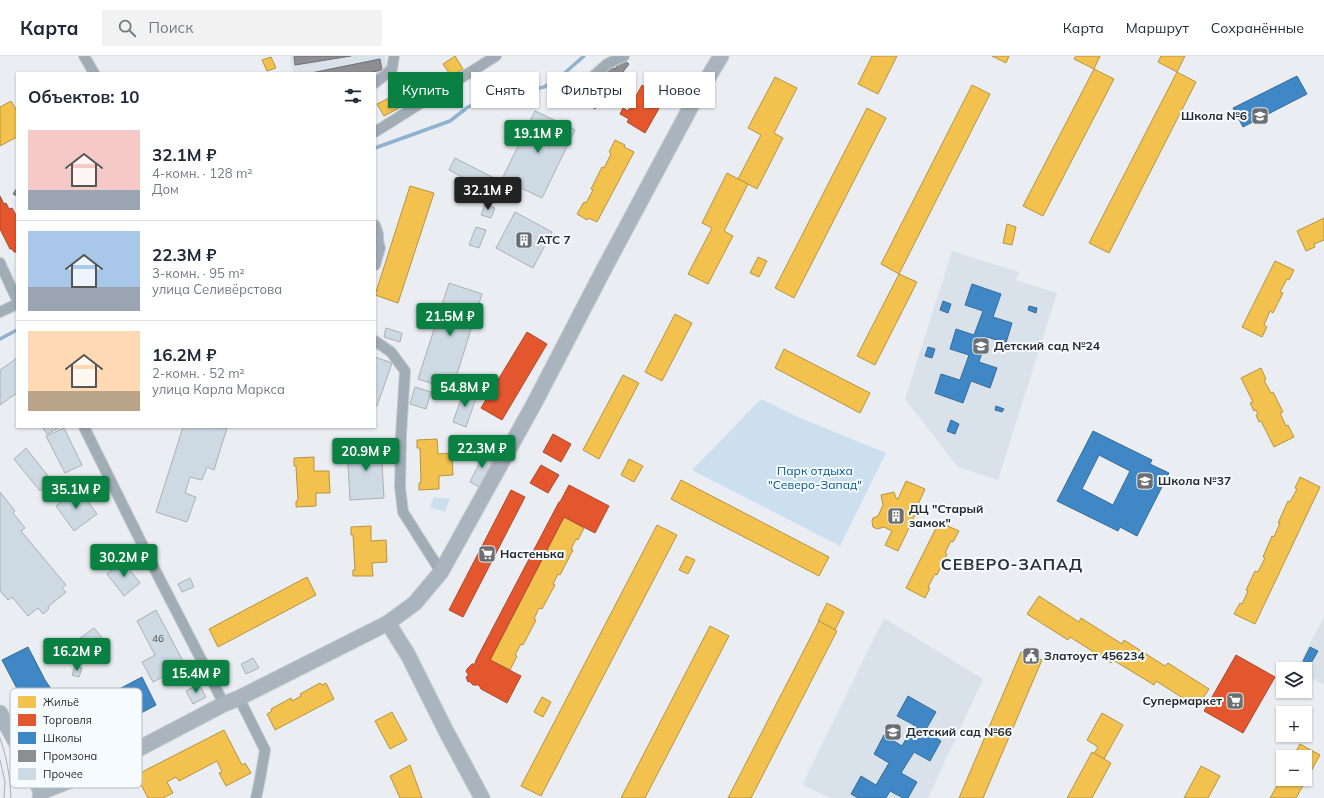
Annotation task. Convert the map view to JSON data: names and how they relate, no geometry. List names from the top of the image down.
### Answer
{
  "districts": ["СЕВЕРО-ЗАПАД"],
  "parks": ["Парк отдыха \"Северо-Запад\""],
  "places": {
    "school or university": [
      "Школа №6",
      "Детский сад №24",
      "Школа №37",
      "Детский сад №66"
    ],
    "building": ["АТС 7", "ДЦ \"Старый замок\""],
    "supermarket": ["Настенька", "Супермаркет"],
    "public building": ["Златоуст 456234"]
  },
  "house_numbers": ["46"],
  "legend": [
    "Жильё",
    "Торговля",
    "Школы",
    "Промзона",
    "Прочее"
  ],
  "page": {
    "header": "Карта",
    "search": "Поиск",
    "nav": ["Карта", "Маршрут", "Сохранённые"],
    "chip": [
      "Купить",
      "Снять",
      "Фильтры",
      "Новое"
    ],
    "heading": "Объектов: 10",
    "price": [
      "19.1M ₽",
      "32.1M ₽",
      "21.5M ₽",
      "54.8M ₽",
      "22.3M ₽",
      "20.9M ₽",
      "35.1M ₽",
      "30.2M ₽",
      "16.2M ₽",
      "15.4M ₽"
    ],
    "list": [
      {
        "name": "32.1M ₽",
        "note": "4-комн. · 128 m² · Дом"
      },
      {
        "name": "22.3M ₽",
        "note": "3-комн. · 95 m² · улица Селивёрстова"
      },
      {
        "name": "16.2M ₽",
        "note": "2-комн. · 52 m² · улица Карла Маркса"
      }
    ],
    "map_buttons": ["+", "−"]
  }
}
